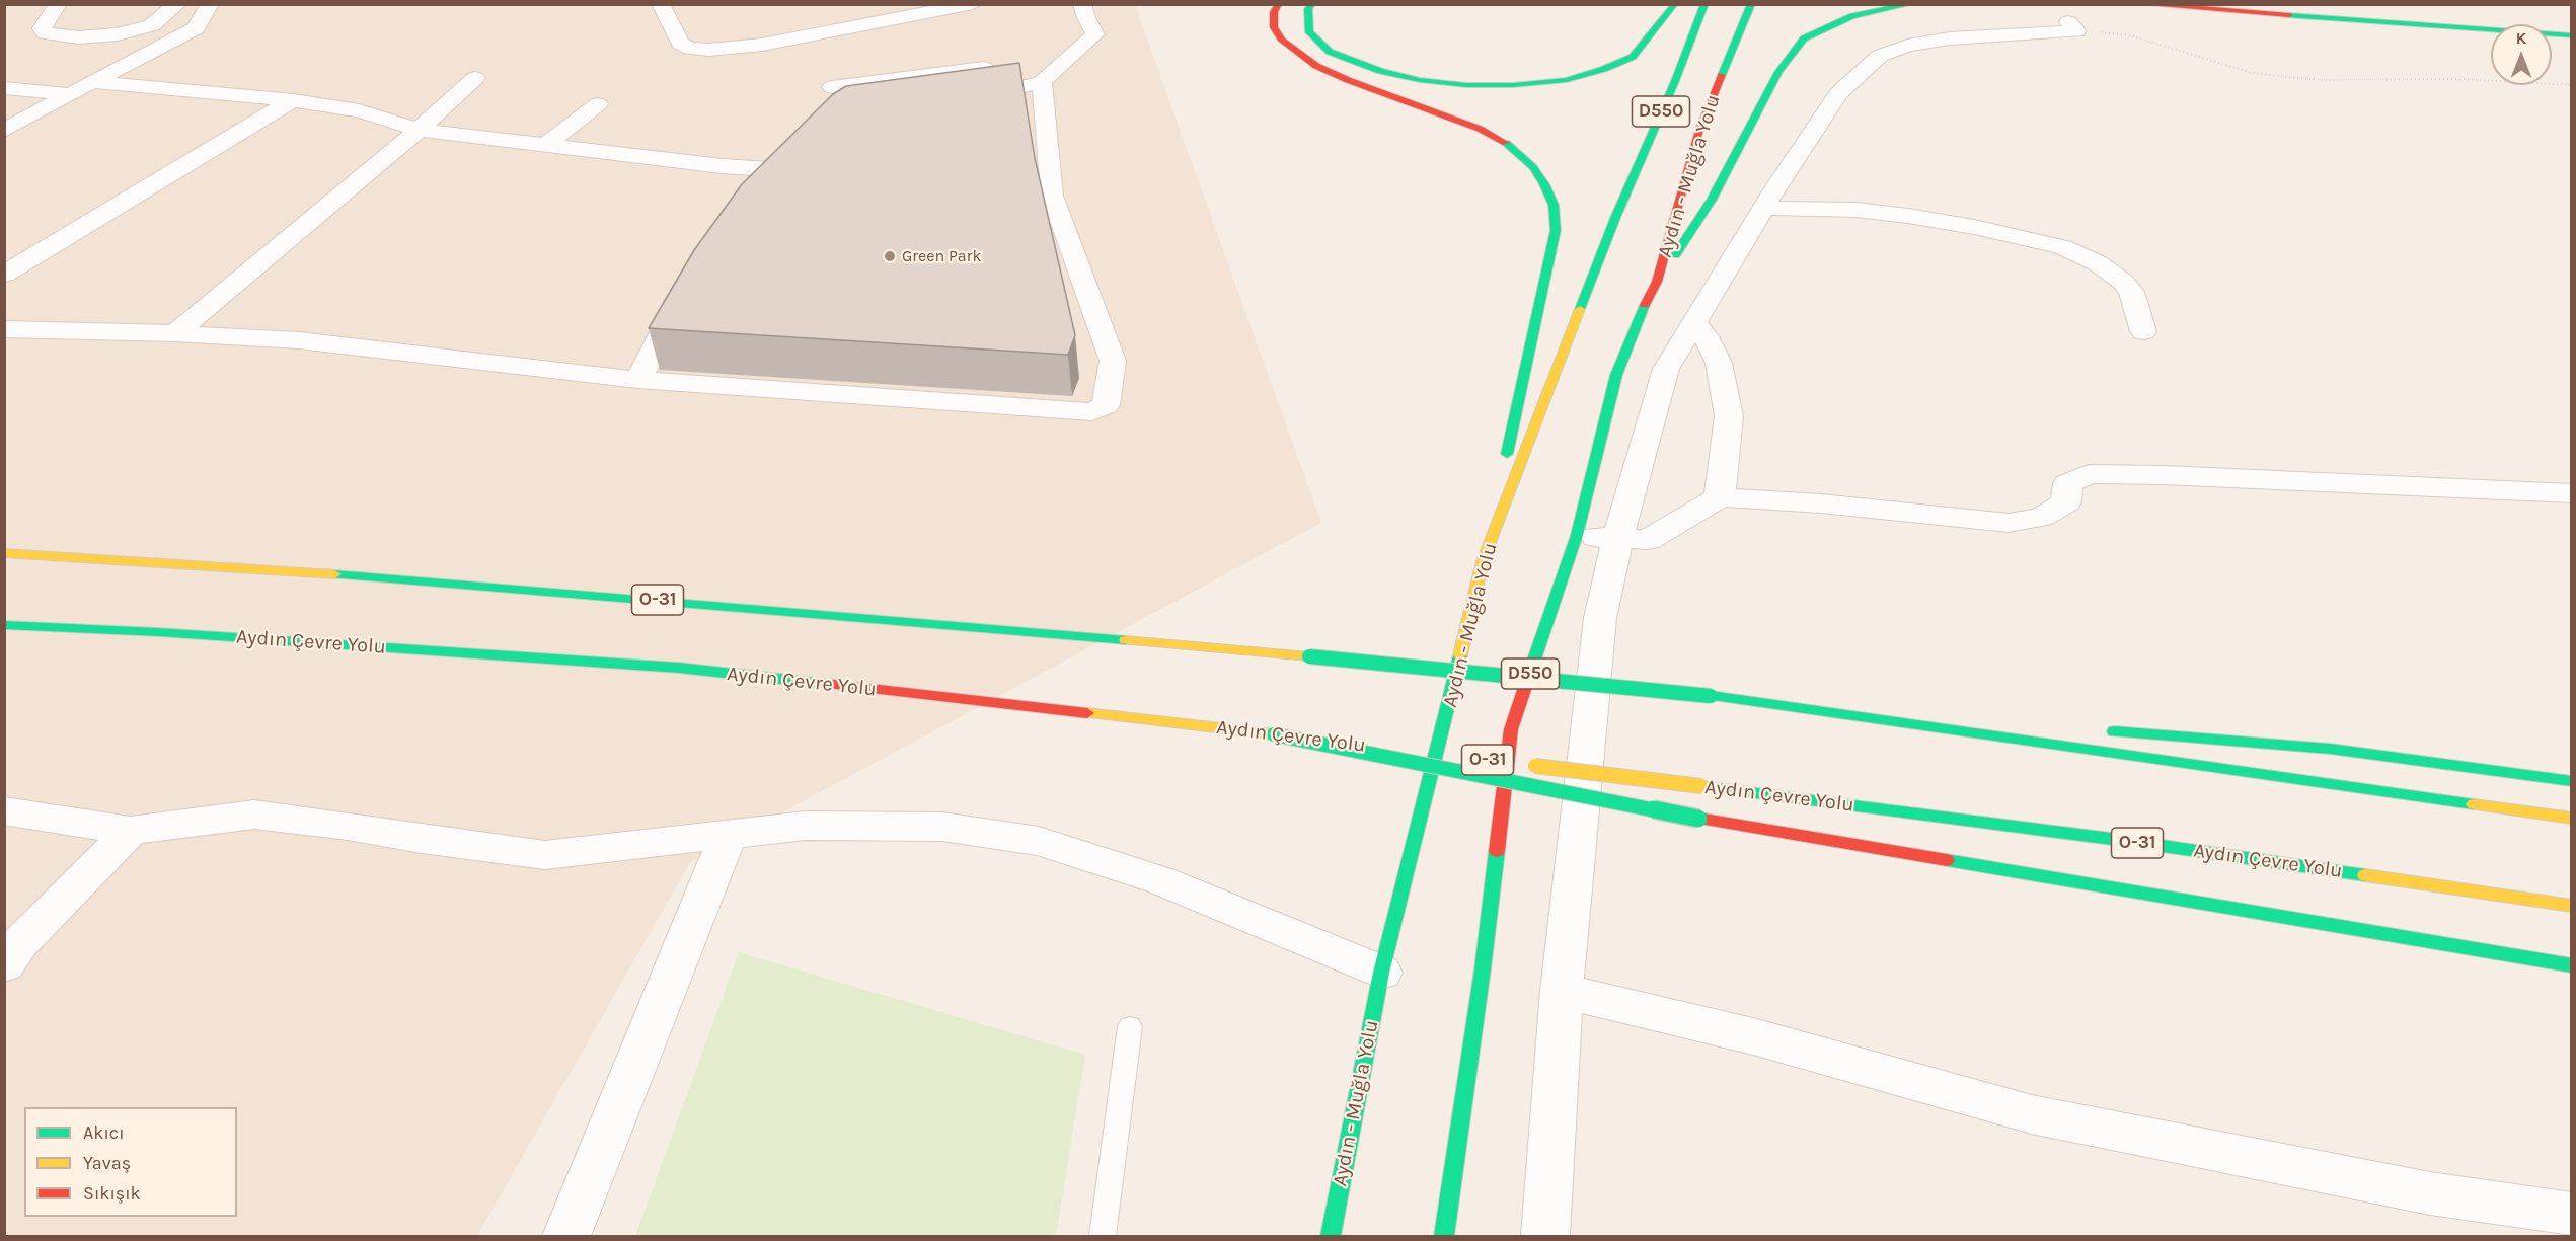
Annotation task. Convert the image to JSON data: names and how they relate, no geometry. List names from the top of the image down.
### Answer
{
  "streets": {
    "highway": [
      "D550",
      "Aydın - Muğla Yolu",
      "O-31",
      "Aydın Çevre Yolu"
    ]
  },
  "places": ["Green Park"],
  "legend": ["Akıcı", "Yavaş", "Sıkışık"],
  "north": "top"
}
